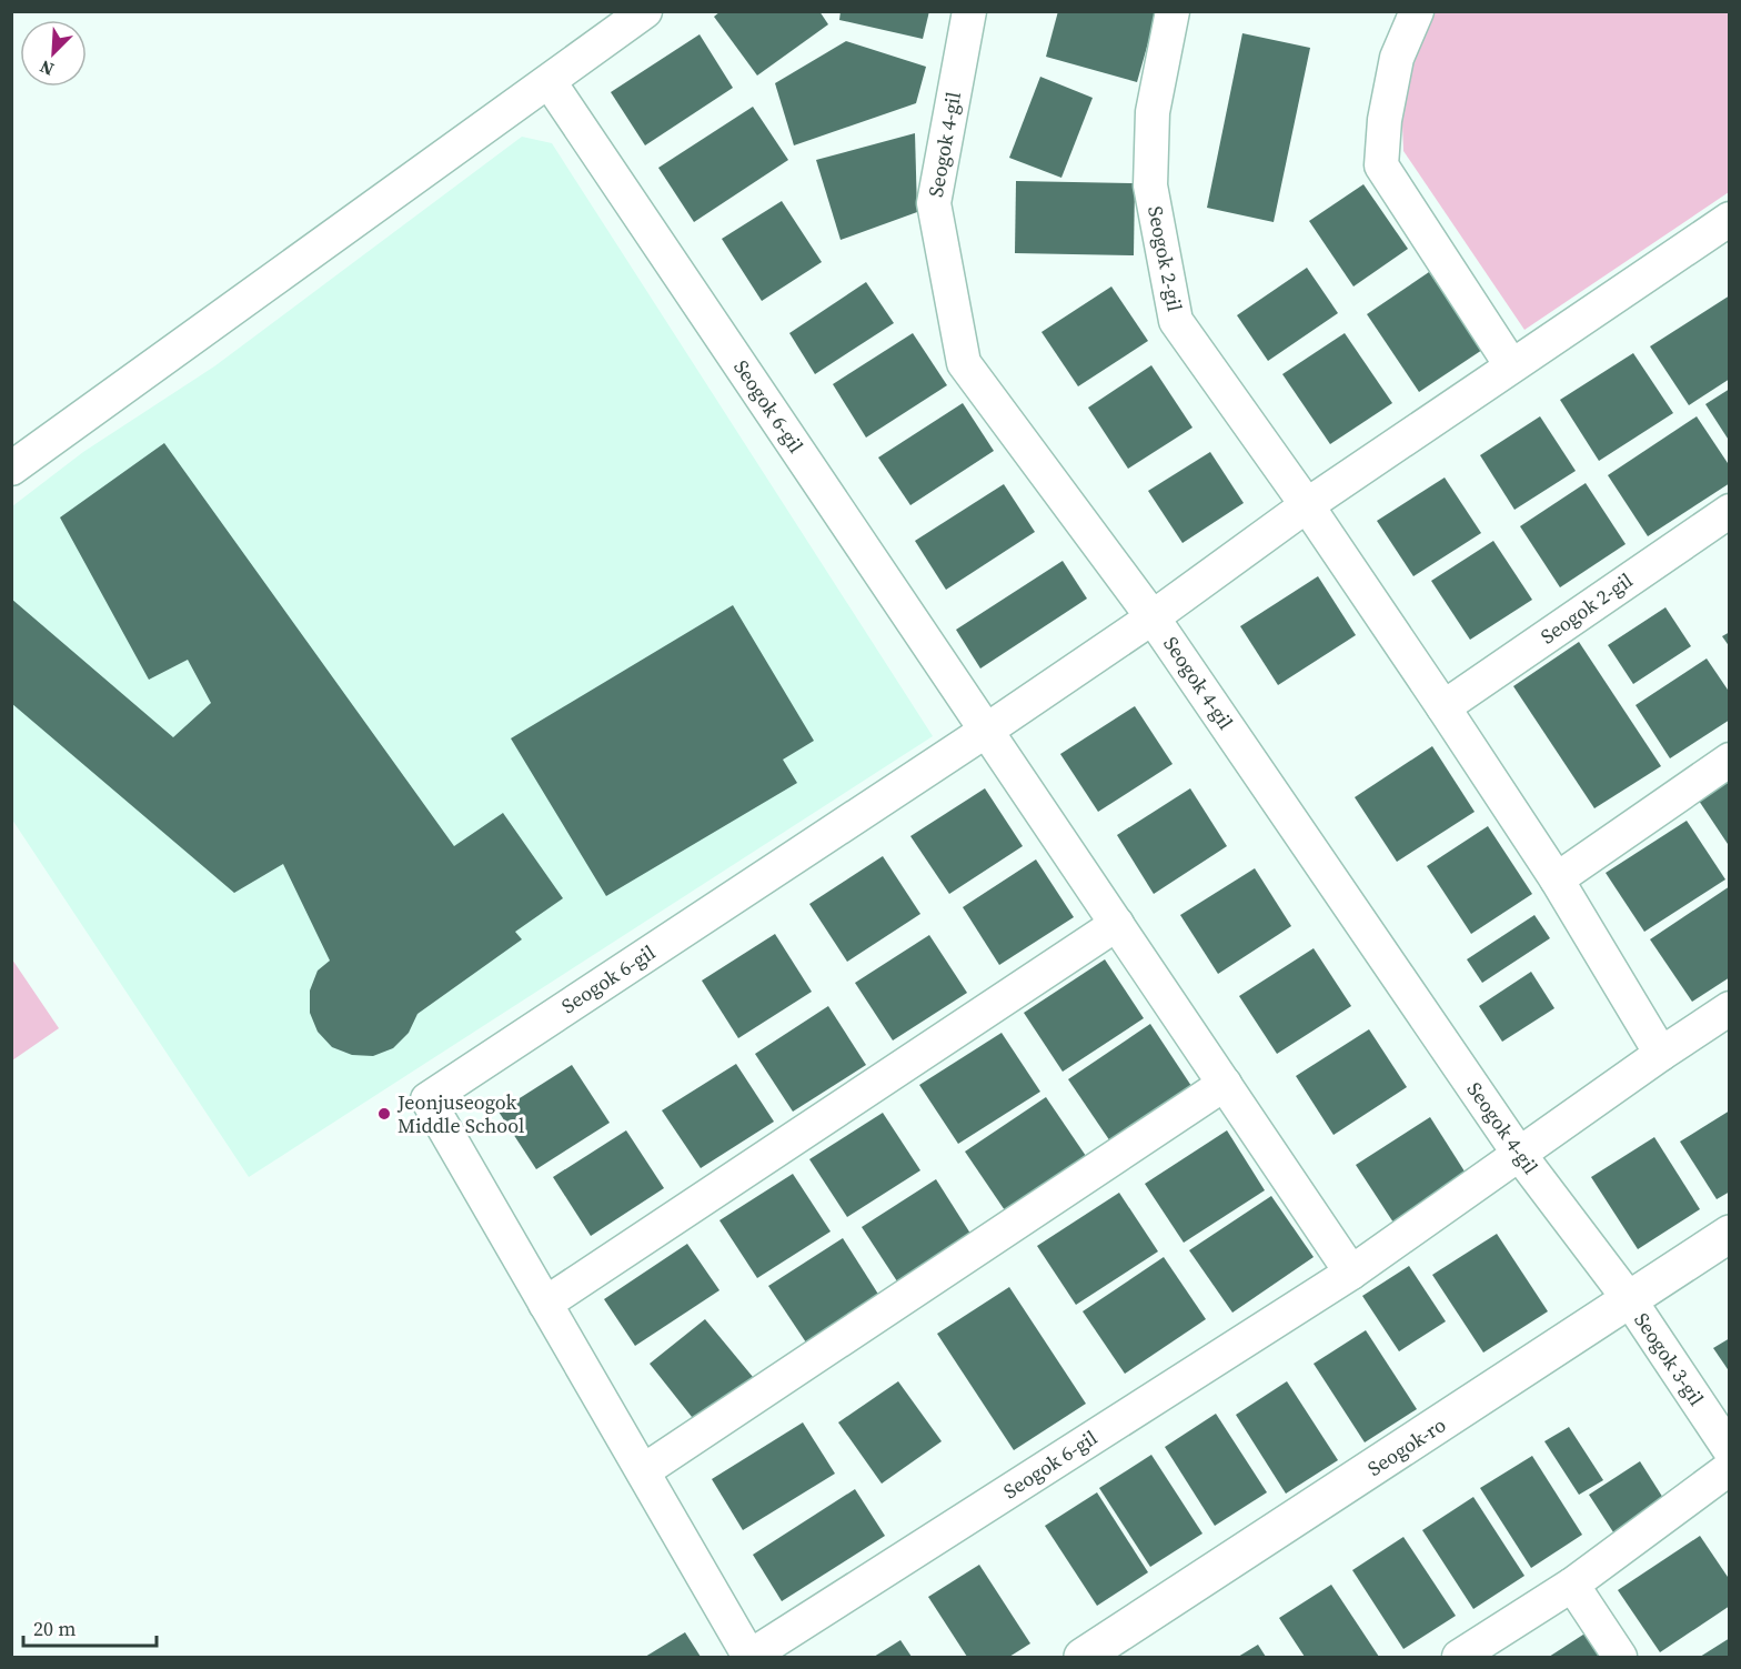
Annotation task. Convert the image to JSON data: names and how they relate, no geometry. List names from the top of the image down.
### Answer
{
  "streets": {
    "street": [
      "Seogok 4-gil",
      "Seogok 2-gil",
      "Seogok 6-gil",
      "Seogok 3-gil",
      "Seogok-ro"
    ]
  },
  "crossings": [
    ["Seogok 4-gil", "Seogok 6-gil"],
    ["Seogok 4-gil", "Seogok 3-gil"],
    ["Seogok 4-gil", "Seogok-ro"],
    ["Seogok 3-gil", "Seogok-ro"]
  ],
  "places": ["Jeonjuseogok Middle School"],
  "scale_bar": "20 m",
  "north": "bottom left"
}
